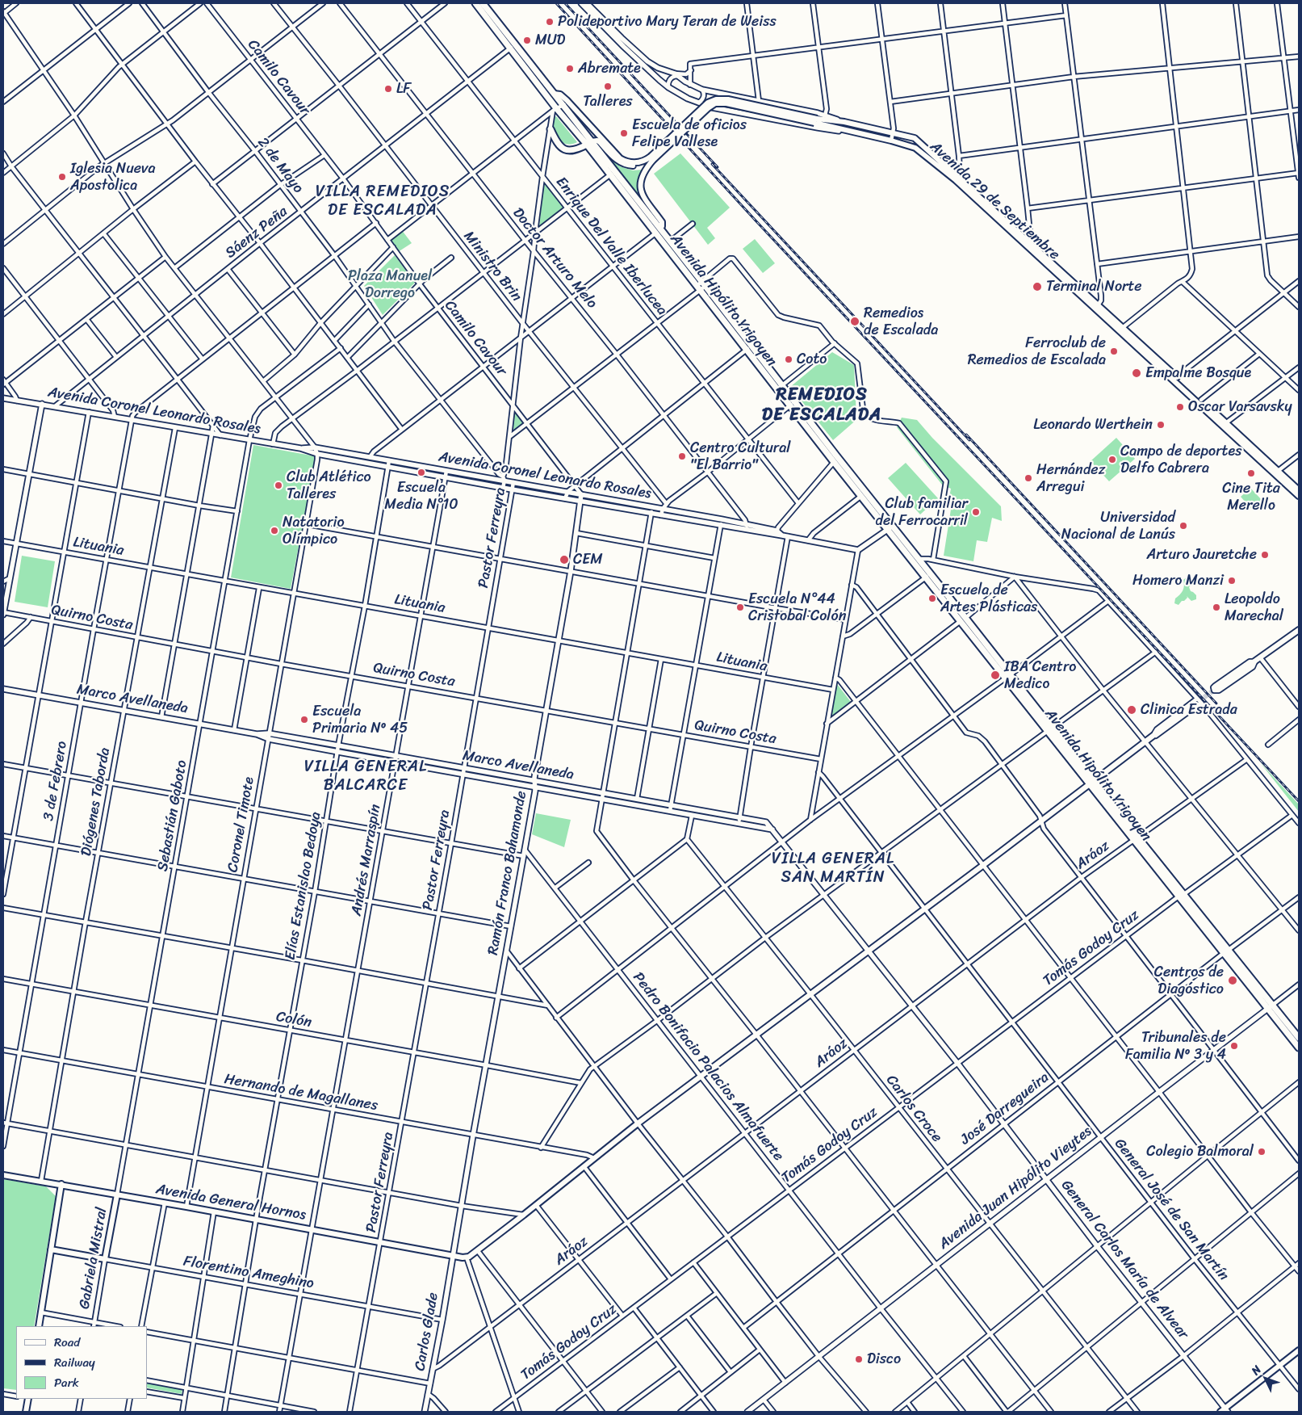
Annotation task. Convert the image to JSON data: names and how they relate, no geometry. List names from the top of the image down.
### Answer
{
  "streets": {
    "main road": [
      "Avenida 29 de Septiembre",
      "Avenida Hipólito Yrigoyen",
      "Avenida General Hornos",
      "Gabriela Mistral",
      "Florentino Ameghino"
    ],
    "street": [
      "Camilo Cavour",
      "2 de Mayo",
      "Sáenz Peña",
      "Enrique Del Valle Iberlucea",
      "Doctor Arturo Melo",
      "Ministro Brin",
      "Avenida Coronel Leonardo Rosales",
      "Pastor Ferreyra",
      "Lituania",
      "Quirno Costa",
      "Marco Avellaneda",
      "3 de Febrero",
      "Diógenes Taborda",
      "Sebastián Gaboto",
      "Coronel Timote",
      "Aráoz",
      "Andrés Marraspín",
      "Ramón Franco Bahamonde",
      "Elías Estanislao Bedoya",
      "Tomás Godoy Cruz",
      "Colón",
      "Pedro Bonifacio Palacios Almafuerte",
      "Hernando de Magallanes",
      "Carlos Croce",
      "José Darregueira",
      "Avenida Juan Hipólito Vieytes",
      "General José de San Martín",
      "General Carlos María de Alvear",
      "Carlos Glade"
    ]
  },
  "crossings": [
    ["Camilo Cavour", "Sáenz Peña"],
    ["Camilo Cavour", "Avenida Coronel Leonardo Rosales"],
    ["Camilo Cavour", "Ramón Franco Bahamonde"],
    ["2 de Mayo", "Sáenz Peña"],
    ["2 de Mayo", "Avenida Coronel Leonardo Rosales"],
    ["Sáenz Peña", "Enrique Del Valle Iberlucea"],
    ["Sáenz Peña", "Doctor Arturo Melo"],
    ["Sáenz Peña", "Ministro Brin"],
    ["Sáenz Peña", "Avenida Hipólito Yrigoyen"],
    ["Sáenz Peña", "Avenida Coronel Leonardo Rosales"],
    ["Sáenz Peña", "Coronel Timote"],
    ["Doctor Arturo Melo", "Avenida Coronel Leonardo Rosales"],
    ["Avenida Hipólito Yrigoyen", "Aráoz"],
    ["Avenida Hipólito Yrigoyen", "Tomás Godoy Cruz"],
    ["Avenida Hipólito Yrigoyen", "José Darregueira"],
    ["Avenida Hipólito Yrigoyen", "Avenida Juan Hipólito Vieytes"],
    ["Avenida Coronel Leonardo Rosales", "Pastor Ferreyra"],
    ["Avenida Coronel Leonardo Rosales", "3 de Febrero"],
    ["Avenida Coronel Leonardo Rosales", "Diógenes Taborda"],
    ["Avenida Coronel Leonardo Rosales", "Sebastián Gaboto"],
    ["Avenida Coronel Leonardo Rosales", "Coronel Timote"],
    ["Avenida Coronel Leonardo Rosales", "Andrés Marraspín"],
    ["Avenida Coronel Leonardo Rosales", "Ramón Franco Bahamonde"],
    ["Avenida Coronel Leonardo Rosales", "Elías Estanislao Bedoya"],
    ["Pastor Ferreyra", "Lituania"],
    ["Pastor Ferreyra", "Quirno Costa"],
    ["Pastor Ferreyra", "Marco Avellaneda"],
    ["Pastor Ferreyra", "Colón"],
    ["Pastor Ferreyra", "Hernando de Magallanes"],
    ["Pastor Ferreyra", "Avenida General Hornos"],
    ["Pastor Ferreyra", "Florentino Ameghino"],
    ["Lituania", "3 de Febrero"],
    ["Lituania", "Diógenes Taborda"],
    ["Lituania", "Sebastián Gaboto"],
    ["Lituania", "Coronel Timote"],
    ["Lituania", "Andrés Marraspín"],
    ["Lituania", "Ramón Franco Bahamonde"],
    ["Lituania", "Elías Estanislao Bedoya"],
    ["Quirno Costa", "3 de Febrero"],
    ["Quirno Costa", "Diógenes Taborda"],
    ["Quirno Costa", "Sebastián Gaboto"],
    ["Quirno Costa", "Coronel Timote"],
    ["Quirno Costa", "Andrés Marraspín"],
    ["Quirno Costa", "Ramón Franco Bahamonde"],
    ["Quirno Costa", "Elías Estanislao Bedoya"],
    ["Marco Avellaneda", "3 de Febrero"],
    ["Marco Avellaneda", "Diógenes Taborda"],
    ["Marco Avellaneda", "Sebastián Gaboto"],
    ["Marco Avellaneda", "Coronel Timote"],
    ["Marco Avellaneda", "Andrés Marraspín"],
    ["Marco Avellaneda", "Ramón Franco Bahamonde"],
    ["Marco Avellaneda", "Elías Estanislao Bedoya"],
    ["Marco Avellaneda", "General Carlos María de Alvear"],
    ["3 de Febrero", "Colón"],
    ["3 de Febrero", "Hernando de Magallanes"],
    ["Diógenes Taborda", "Colón"],
    ["Diógenes Taborda", "Hernando de Magallanes"],
    ["Diógenes Taborda", "Avenida General Hornos"],
    ["Sebastián Gaboto", "Coronel Timote"],
    ["Sebastián Gaboto", "Colón"],
    ["Sebastián Gaboto", "Hernando de Magallanes"],
    ["Sebastián Gaboto", "Avenida General Hornos"],
    ["Sebastián Gaboto", "Gabriela Mistral"],
    ["Coronel Timote", "Colón"],
    ["Coronel Timote", "Hernando de Magallanes"],
    ["Coronel Timote", "Avenida General Hornos"],
    ["Aráoz", "Pedro Bonifacio Palacios Almafuerte"],
    ["Aráoz", "Carlos Croce"],
    ["Aráoz", "General José de San Martín"],
    ["Aráoz", "General Carlos María de Alvear"],
    ["Aráoz", "Carlos Glade"],
    ["Andrés Marraspín", "Colón"],
    ["Andrés Marraspín", "Hernando de Magallanes"],
    ["Andrés Marraspín", "Avenida General Hornos"],
    ["Andrés Marraspín", "Florentino Ameghino"],
    ["Ramón Franco Bahamonde", "Colón"],
    ["Ramón Franco Bahamonde", "Pedro Bonifacio Palacios Almafuerte"],
    ["Ramón Franco Bahamonde", "Hernando de Magallanes"],
    ["Ramón Franco Bahamonde", "Avenida General Hornos"],
    ["Ramón Franco Bahamonde", "Carlos Glade"],
    ["Elías Estanislao Bedoya", "Colón"],
    ["Elías Estanislao Bedoya", "Hernando de Magallanes"],
    ["Elías Estanislao Bedoya", "Avenida General Hornos"],
    ["Elías Estanislao Bedoya", "Florentino Ameghino"],
    ["Tomás Godoy Cruz", "Pedro Bonifacio Palacios Almafuerte"],
    ["Tomás Godoy Cruz", "Carlos Croce"],
    ["Tomás Godoy Cruz", "General José de San Martín"],
    ["Tomás Godoy Cruz", "General Carlos María de Alvear"],
    ["Pedro Bonifacio Palacios Almafuerte", "José Darregueira"],
    ["Pedro Bonifacio Palacios Almafuerte", "Avenida Juan Hipólito Vieytes"],
    ["Carlos Croce", "José Darregueira"],
    ["Carlos Croce", "Avenida Juan Hipólito Vieytes"],
    ["José Darregueira", "General José de San Martín"],
    ["José Darregueira", "General Carlos María de Alvear"],
    ["Avenida Juan Hipólito Vieytes", "General José de San Martín"],
    ["Avenida Juan Hipólito Vieytes", "General Carlos María de Alvear"],
    ["Avenida General Hornos", "Gabriela Mistral"],
    ["Avenida General Hornos", "Carlos Glade"],
    ["Gabriela Mistral", "Florentino Ameghino"],
    ["Florentino Ameghino", "Carlos Glade"]
  ],
  "districts": [
    "VILLA REMEDIOS DE ESCALADA",
    "REMEDIOS DE ESCALADA",
    "VILLA GENERAL BALCARCE",
    "VILLA GENERAL SAN MARTÍN"
  ],
  "parks": ["Plaza Manuel Dorrego"],
  "places": [
    "Polideportivo Mary Teran de Weiss",
    "MUD",
    "Abremate",
    "Talleres",
    "LF",
    "Escuela de oficios Felipe Vallese",
    "Iglesia Nueva Apostolica",
    "Terminal Norte",
    "Remedios de Escalada",
    "Ferroclub de Remedios de Escalada",
    "Coto",
    "Empalme Bosque",
    "Oscar Varsavsky",
    "Leonardo Werthein",
    "Centro Cultural \"El Barrio\"",
    "Campo de deportes Delfo Cabrera",
    "Escuela Media N°10",
    "Cine Tita Merello",
    "Hernández Arregui",
    "Club Atlético Talleres",
    "Club familiar del Ferrocarril",
    "Universidad Nacional de Lanús",
    "Natatorio Olímpico",
    "Arturo Jauretche",
    "CEM",
    "Homero Manzi",
    "Escuela de Artes Plásticas",
    "Escuela N°44 Cristobal Colón",
    "Leopoldo Marechal",
    "IBA Centro Medico",
    "Clinica Estrada",
    "Escuela Primaria Nº 45",
    "Centros de Diagóstico",
    "Tribunales de Familia Nº 3 y 4",
    "Colegio Balmoral",
    "Disco"
  ],
  "legend": ["Road", "Railway", "Park"],
  "north": "top left"
}
